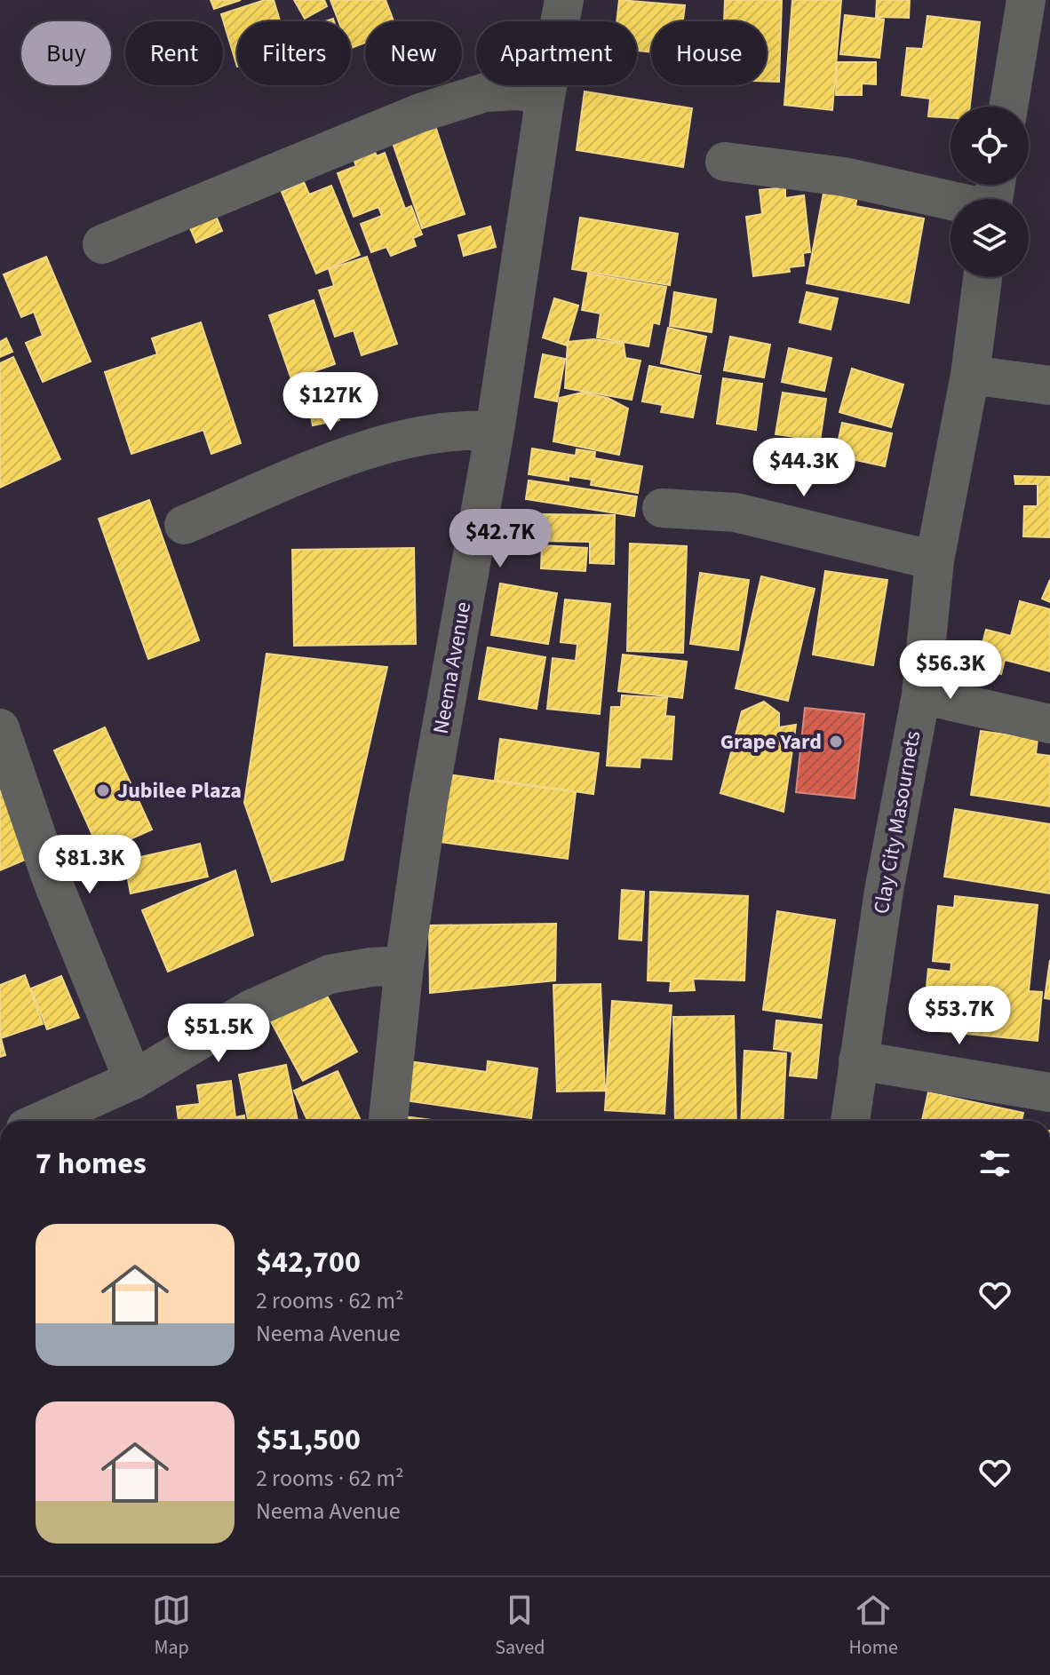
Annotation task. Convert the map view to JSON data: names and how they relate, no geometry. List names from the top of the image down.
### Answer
{
  "streets": {
    "street": ["Neema Avenue", "Clay City Masournets"]
  },
  "places": ["Grape Yard", "Jubilee Plaza"],
  "page": {
    "chip": [
      "Buy",
      "Rent",
      "Filters",
      "New",
      "Apartment",
      "House"
    ],
    "price": [
      "$127K",
      "$44.3K",
      "$42.7K",
      "$56.3K",
      "$81.3K",
      "$53.7K",
      "$51.5K"
    ],
    "heading": "7 homes",
    "list": [
      {
        "name": "$42,700",
        "note": "2 rooms · 62 m² · Neema Avenue"
      },
      {
        "name": "$51,500",
        "note": "2 rooms · 62 m² · Neema Avenue"
      }
    ],
    "tabs": ["Map", "Saved", "Home"]
  }
}
